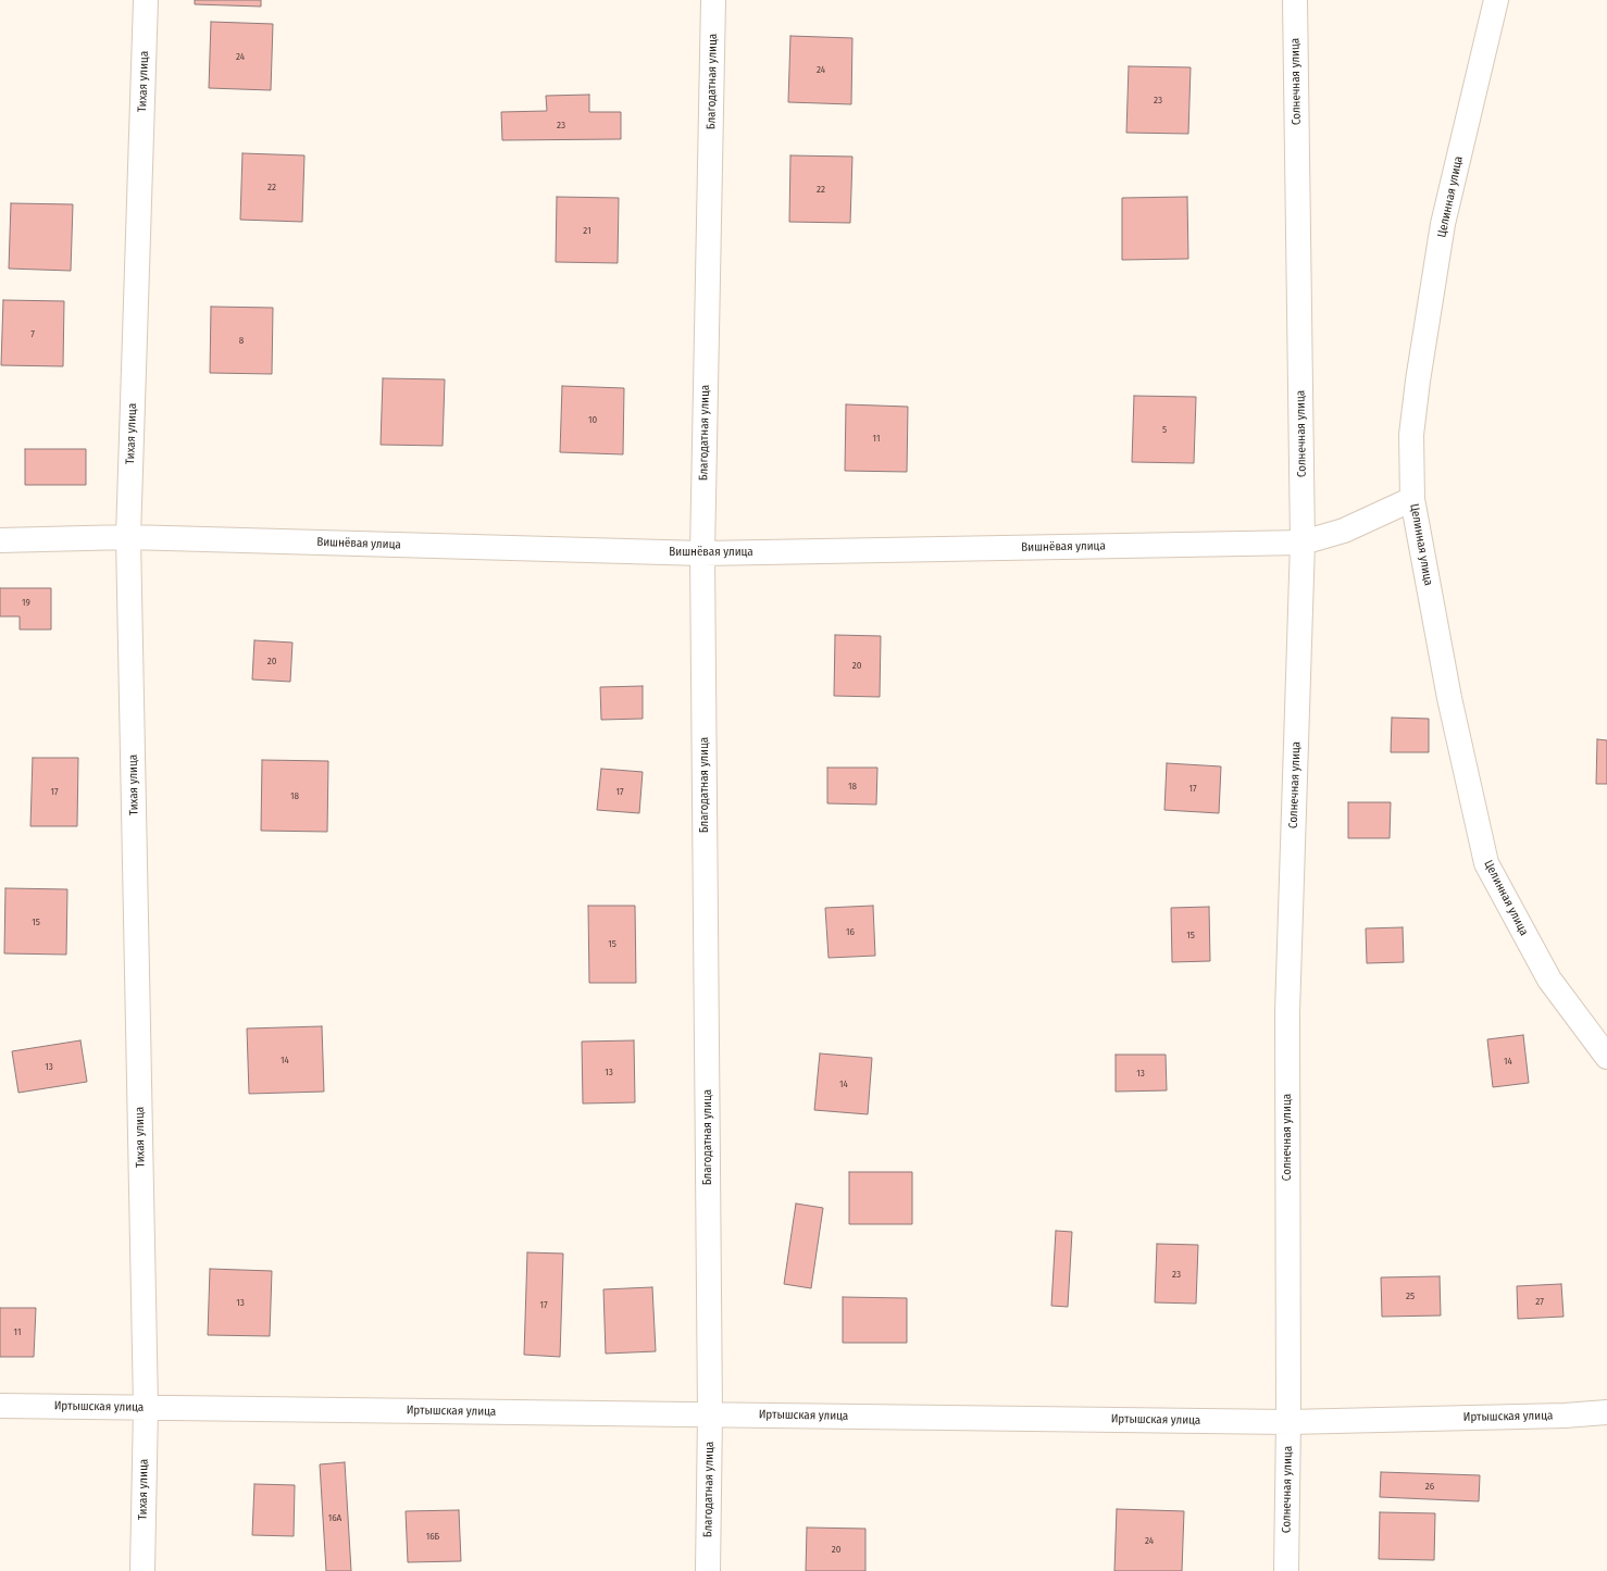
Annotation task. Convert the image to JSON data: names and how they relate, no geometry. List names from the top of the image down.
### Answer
{
  "streets": {
    "street": [
      "Тихая улица",
      "Благодатная улица",
      "Солнечная улица",
      "Целинная улица",
      "Вишнёвая улица",
      "Иртышская улица"
    ]
  },
  "crossings": [
    ["Тихая улица", "Вишнёвая улица"],
    ["Тихая улица", "Иртышская улица"],
    ["Благодатная улица", "Вишнёвая улица"],
    ["Благодатная улица", "Иртышская улица"],
    ["Солнечная улица", "Вишнёвая улица"],
    ["Солнечная улица", "Иртышская улица"],
    ["Целинная улица", "Вишнёвая улица"]
  ],
  "house_numbers": [
    "24",
    "24",
    "23",
    "23",
    "22",
    "22",
    "21",
    "7",
    "8",
    "10",
    "5",
    "11",
    "19",
    "20",
    "20",
    "18",
    "17",
    "17",
    "17",
    "18",
    "15",
    "16",
    "15",
    "15",
    "14",
    "14",
    "13",
    "13",
    "13",
    "14",
    "23",
    "25",
    "27",
    "13",
    "17",
    "11",
    "26",
    "16А",
    "16Б",
    "24",
    "20"
  ]
}
